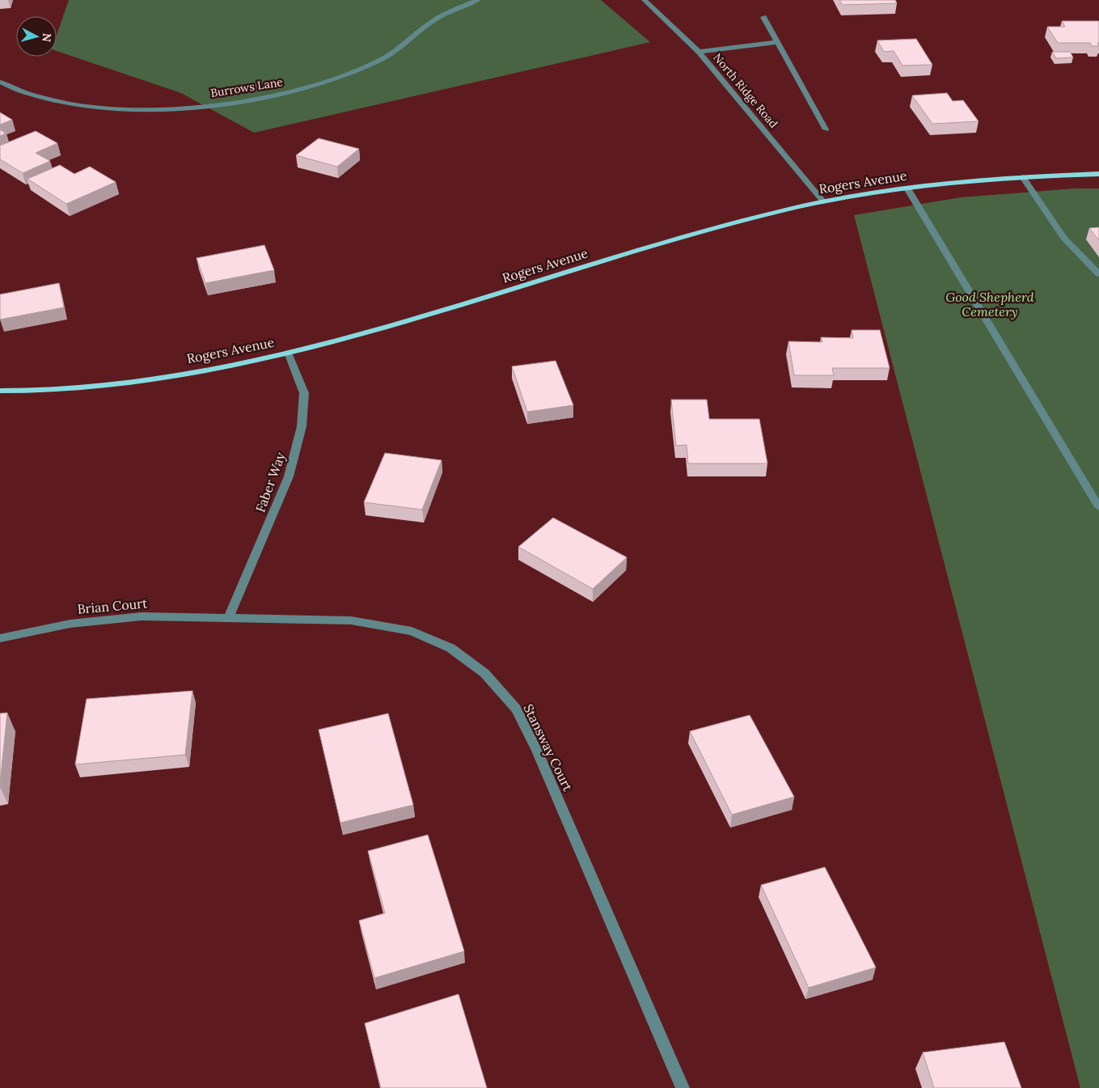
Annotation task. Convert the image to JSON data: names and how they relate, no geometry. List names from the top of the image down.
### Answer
{
  "streets": {
    "main road": ["Rogers Avenue"],
    "street": [
      "Burrows Lane",
      "North Ridge Road",
      "Faber Way",
      "Brian Court",
      "Stansway Court"
    ]
  },
  "crossings": [
    ["North Ridge Road", "Rogers Avenue"],
    ["Rogers Avenue", "Faber Way"],
    ["Faber Way", "Brian Court"],
    ["Faber Way", "Stansway Court"],
    ["Brian Court", "Stansway Court"]
  ],
  "parks": ["Good Shepherd Cemetery"],
  "north": "right"
}
